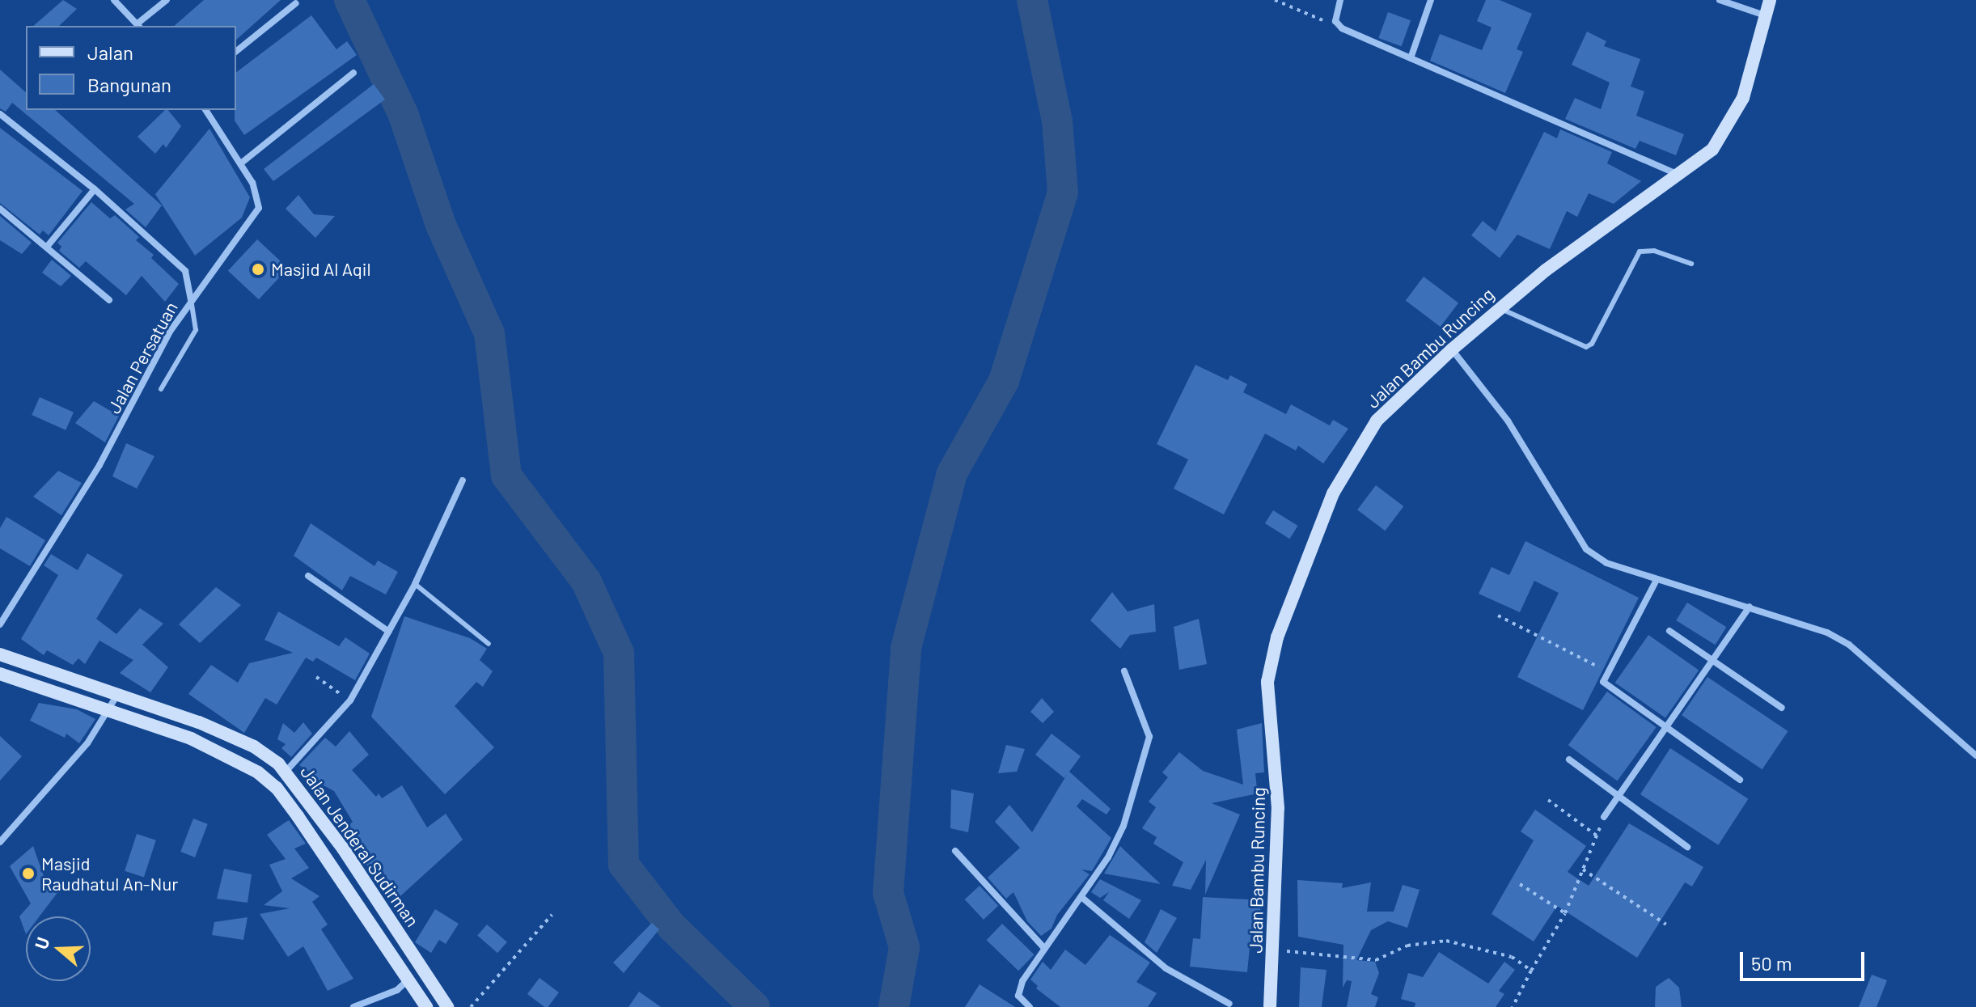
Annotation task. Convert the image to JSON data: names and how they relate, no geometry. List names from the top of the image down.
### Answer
{
  "streets": {
    "street": ["Jalan Bambu Runcing", "Jalan Persatuan", "Jalan Jenderal Sudirman"]
  },
  "places": ["Masjid Al Aqil", "Masjid Raudhatul An-Nur"],
  "legend": ["Jalan", "Bangunan"],
  "scale_bar": "50 m",
  "north": "left"
}
